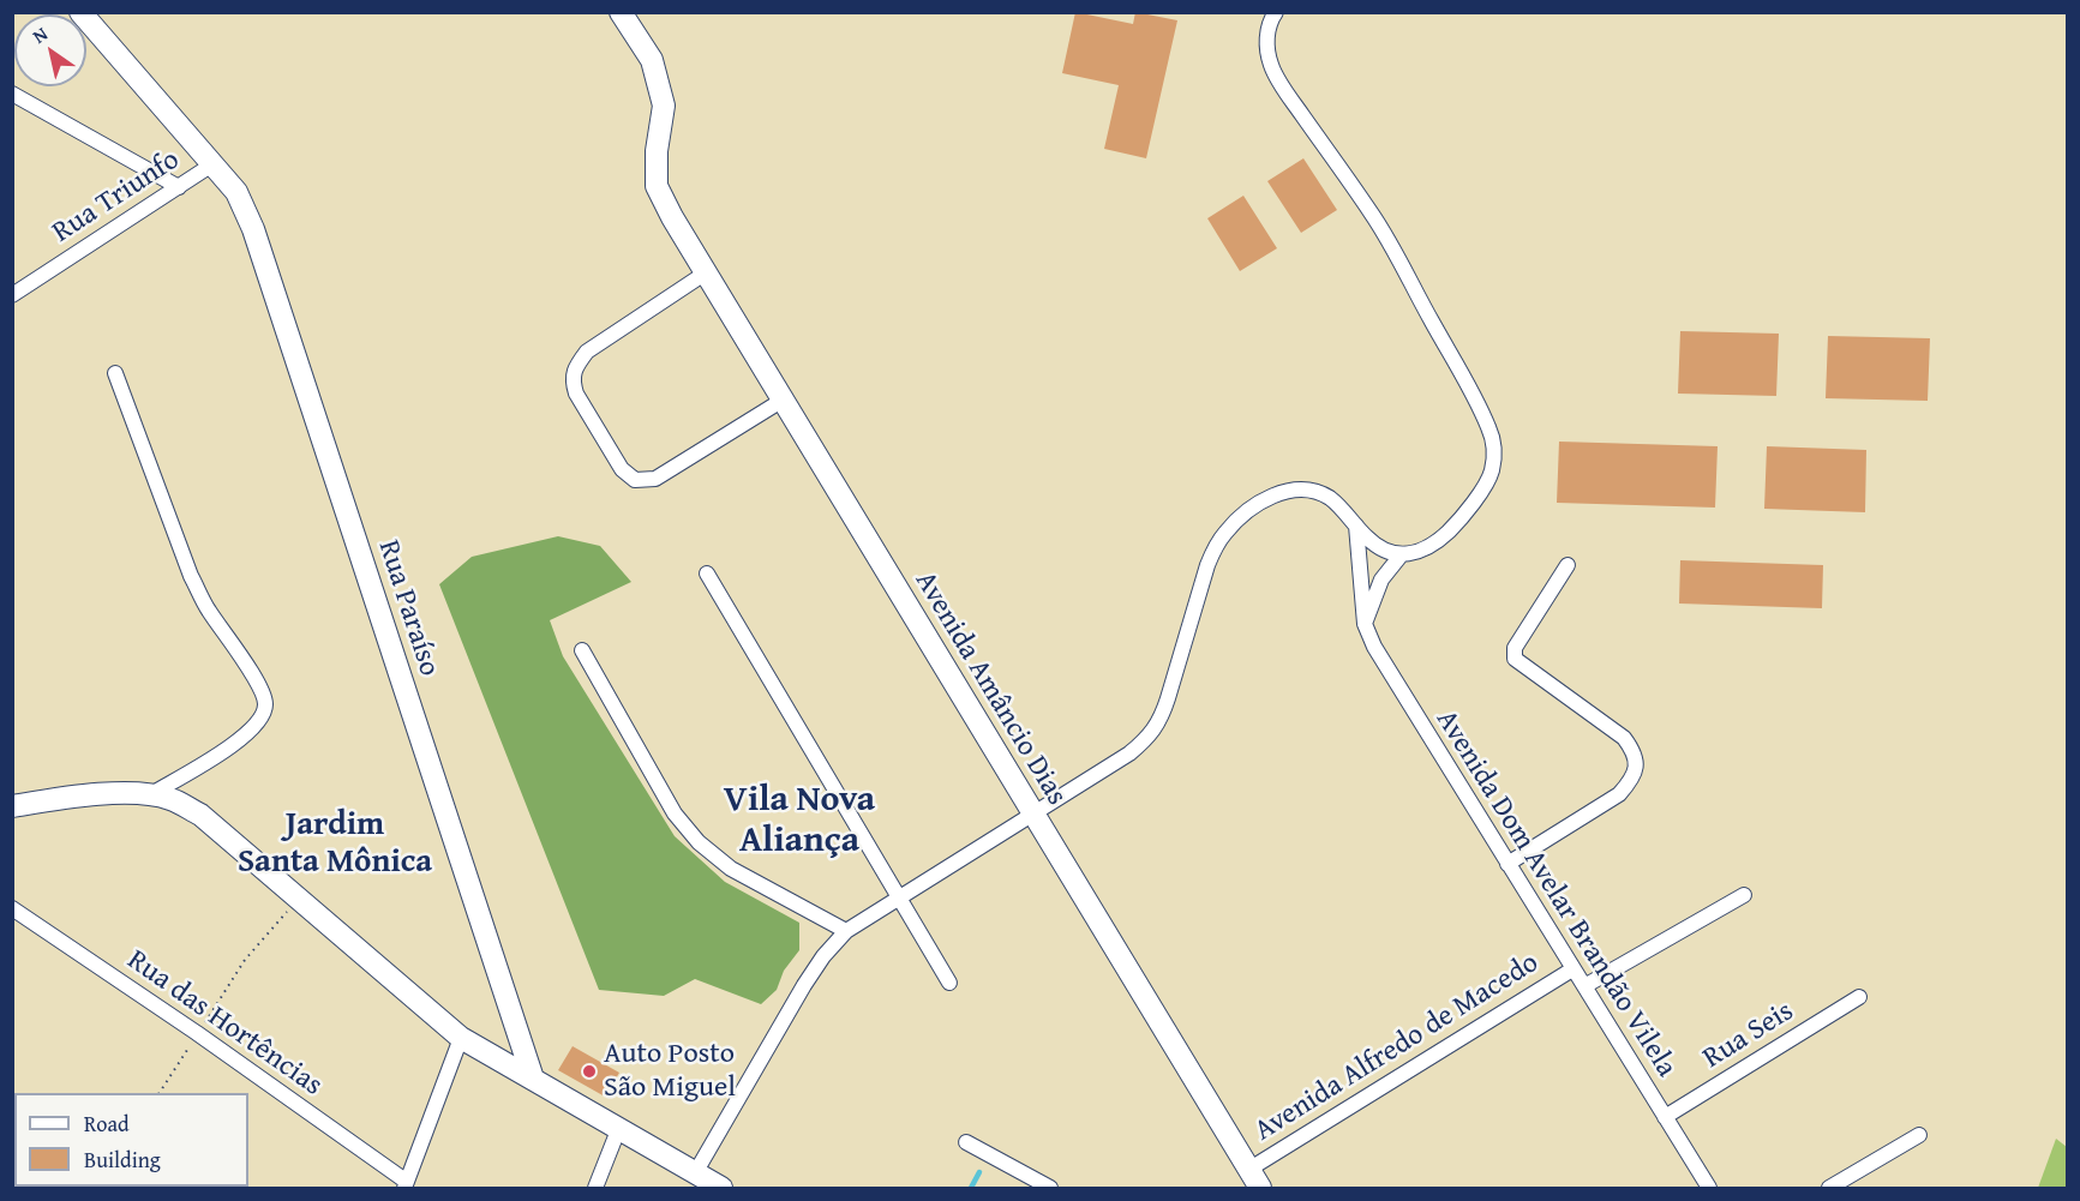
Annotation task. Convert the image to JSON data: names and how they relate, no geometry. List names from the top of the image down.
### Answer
{
  "streets": {
    "street": [
      "Rua Triunfo",
      "Rua Paraíso",
      "Avenida Amâncio Dias",
      "Avenida Dom Avelar Brandão Vilela",
      "Rua das Hortências",
      "Rua Seis",
      "Avenida Alfredo de Macedo"
    ]
  },
  "crossings": [
    ["Rua Triunfo", "Rua Paraíso"],
    ["Avenida Amâncio Dias", "Avenida Alfredo de Macedo"],
    ["Avenida Dom Avelar Brandão Vilela", "Rua Seis"],
    ["Avenida Dom Avelar Brandão Vilela", "Avenida Alfredo de Macedo"]
  ],
  "districts": ["Vila Nova Aliança", "Jardim Santa Mônica"],
  "places": ["Auto Posto São Miguel"],
  "legend": ["Road", "Building"],
  "north": "top left"
}
